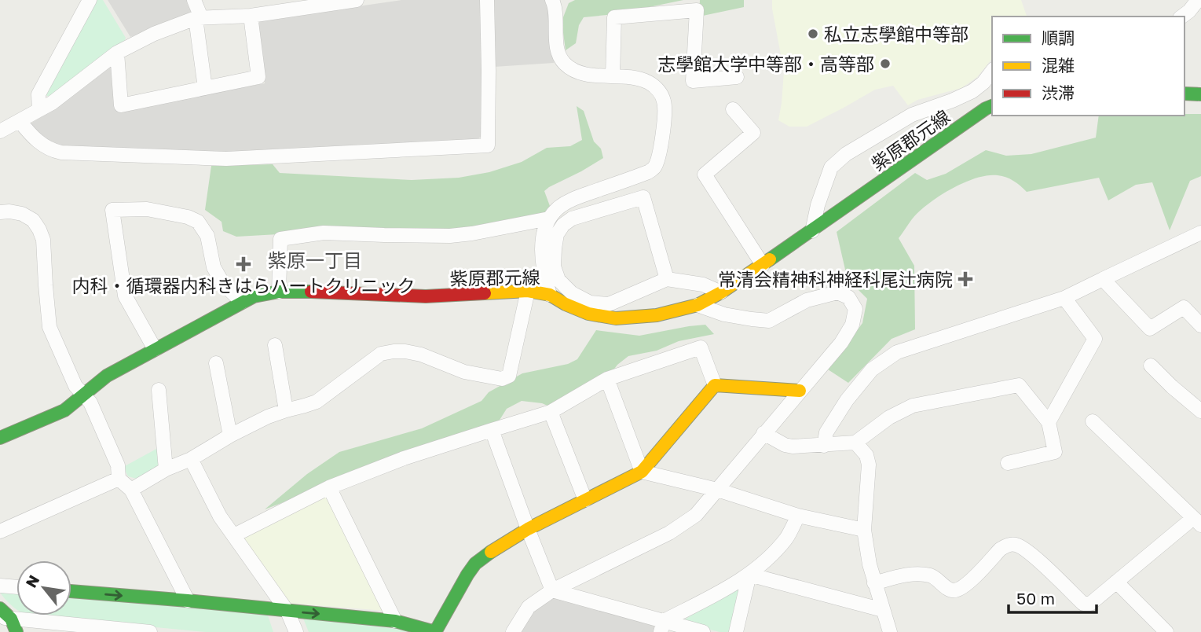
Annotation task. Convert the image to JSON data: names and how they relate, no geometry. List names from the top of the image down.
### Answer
{
  "streets": {
    "street": ["紫原郡元線"]
  },
  "districts": ["紫原一丁目"],
  "places": {
    "other": ["私立志學館中等部", "志學館大学中等部・高等部"],
    "health": ["内科・循環器内科きはらハートクリニック", "常清会精神科神経科尾辻病院"]
  },
  "legend": ["順調", "混雑", "渋滞"],
  "scale_bar": "50 m",
  "north": "top left"
}
